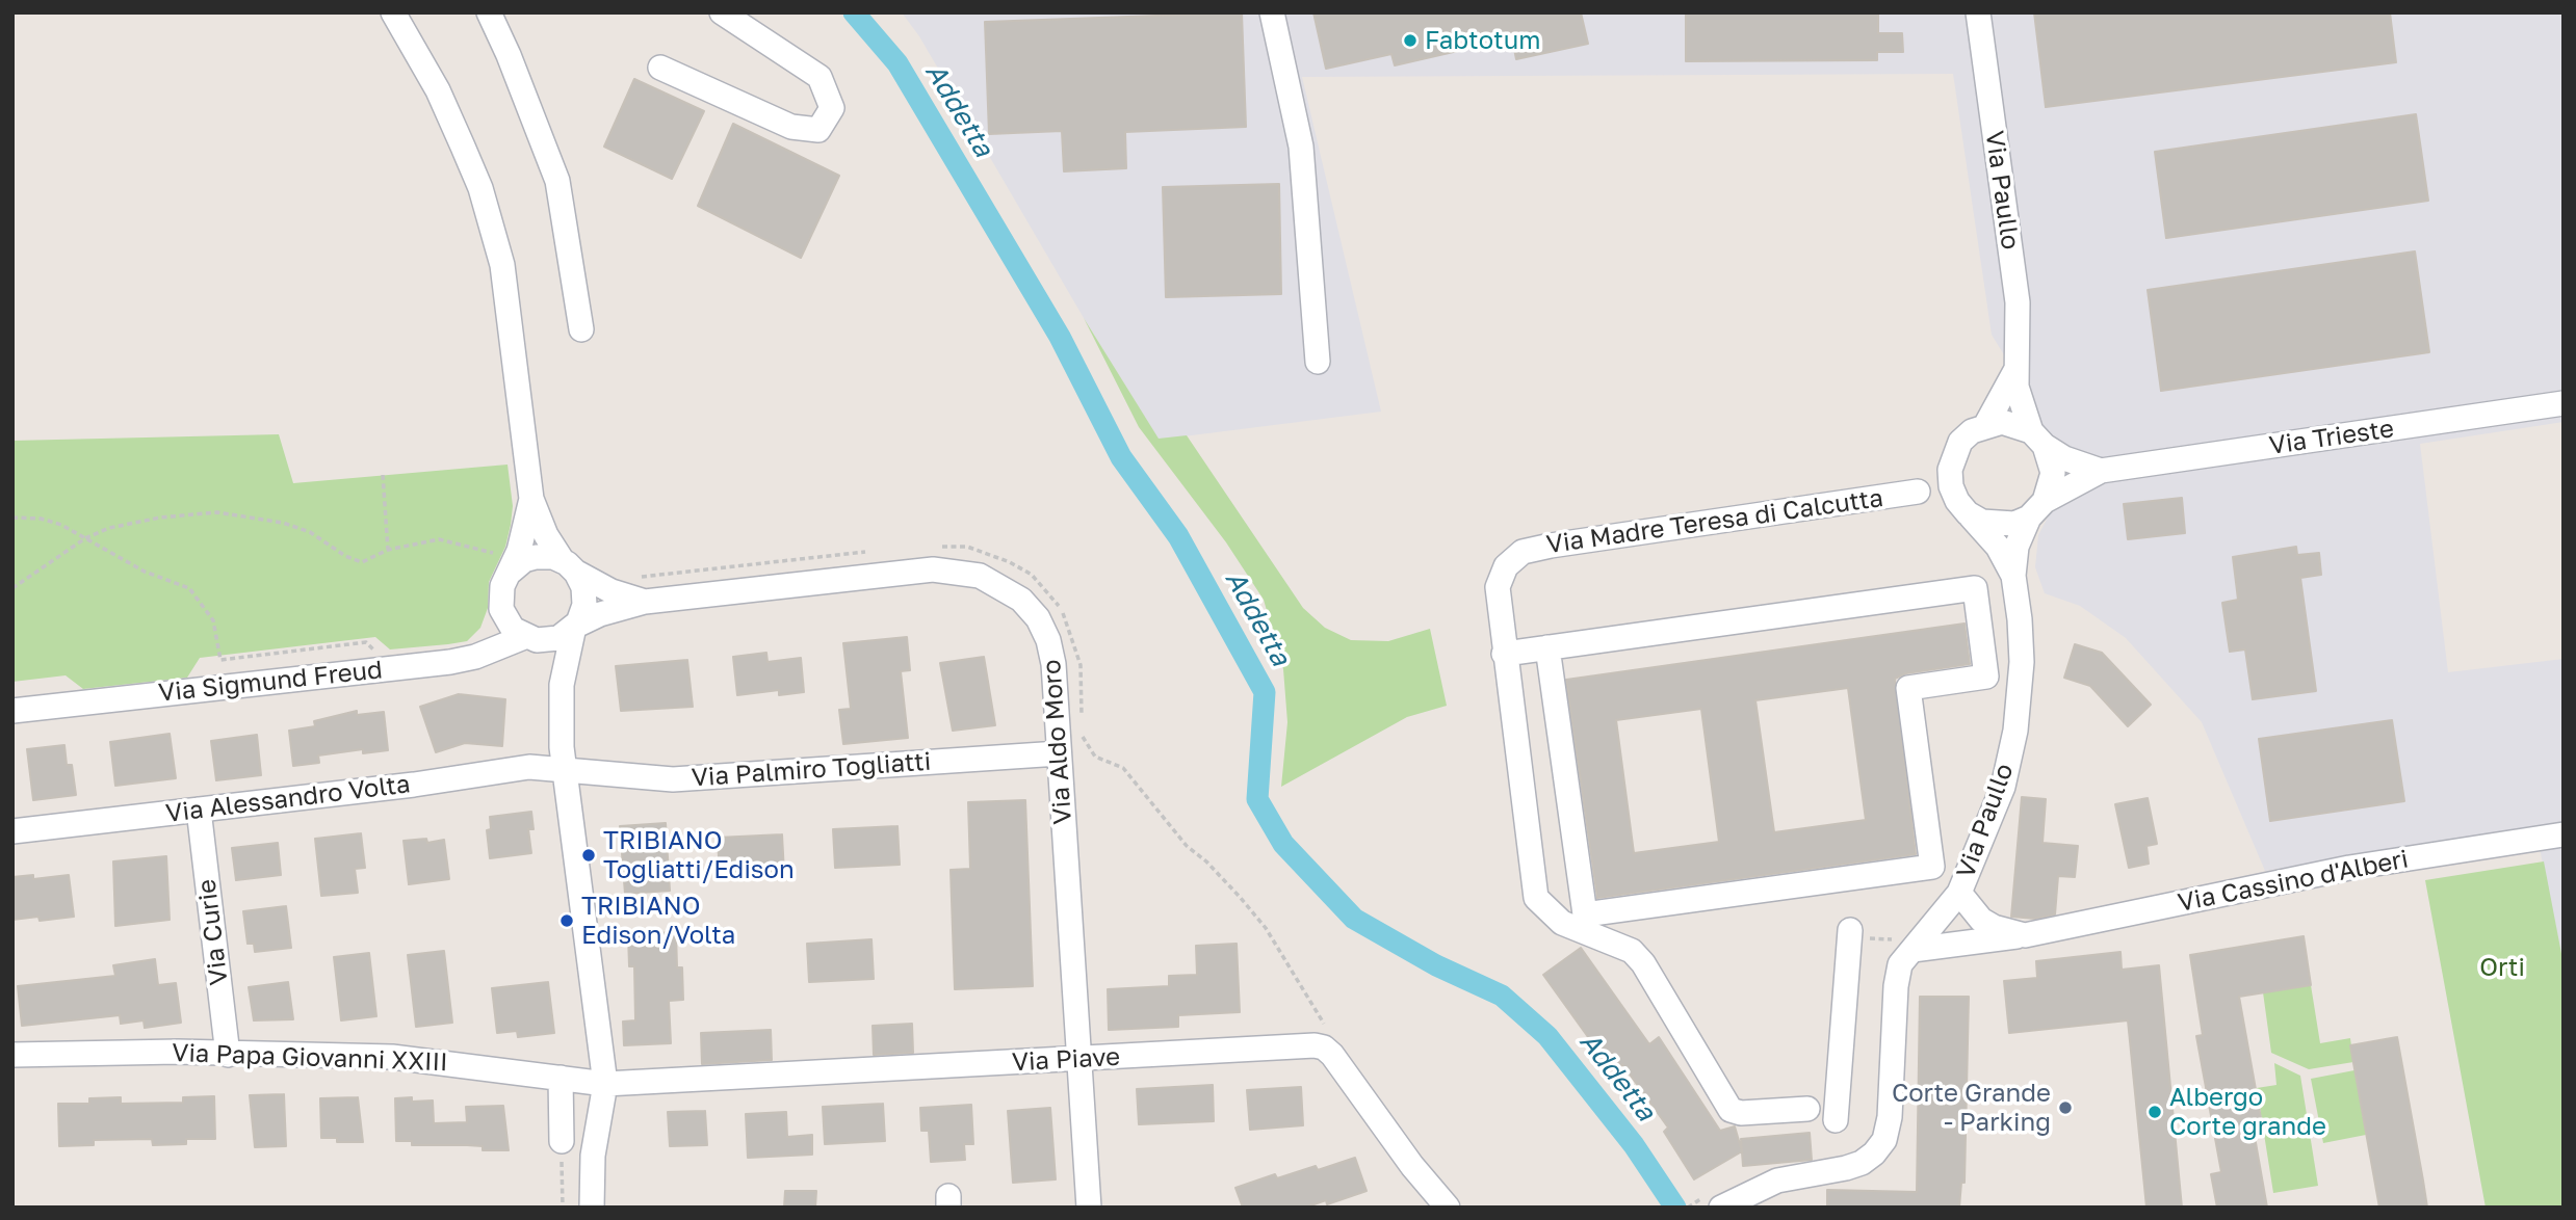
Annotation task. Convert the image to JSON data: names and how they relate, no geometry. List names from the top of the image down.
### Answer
{
  "streets": {
    "street": [
      "Via Paullo",
      "Via Trieste",
      "Via Madre Teresa di Calcutta",
      "Via Sigmund Freud",
      "Via Aldo Moro",
      "Via Palmiro Togliatti",
      "Via Alessandro Volta",
      "Via Cassino d'Alberi",
      "Via Curie",
      "Via Papa Giovanni XXIII",
      "Via Piave"
    ]
  },
  "crossings": [
    ["Via Paullo", "Via Trieste"],
    ["Via Paullo", "Via Madre Teresa di Calcutta"],
    ["Via Paullo", "Via Cassino d'Alberi"],
    ["Via Trieste", "Via Madre Teresa di Calcutta"],
    ["Via Aldo Moro", "Via Palmiro Togliatti"],
    ["Via Aldo Moro", "Via Piave"],
    ["Via Palmiro Togliatti", "Via Alessandro Volta"],
    ["Via Alessandro Volta", "Via Curie"],
    ["Via Curie", "Via Papa Giovanni XXIII"],
    ["Via Papa Giovanni XXIII", "Via Piave"]
  ],
  "water": ["Addetta"],
  "parks": ["Orti"],
  "places": [
    "Fabtotum",
    "TRIBIANO Togliatti/Edison",
    "TRIBIANO Edison/Volta",
    "Corte Grande - Parking",
    "Albergo Corte grande"
  ]
}
